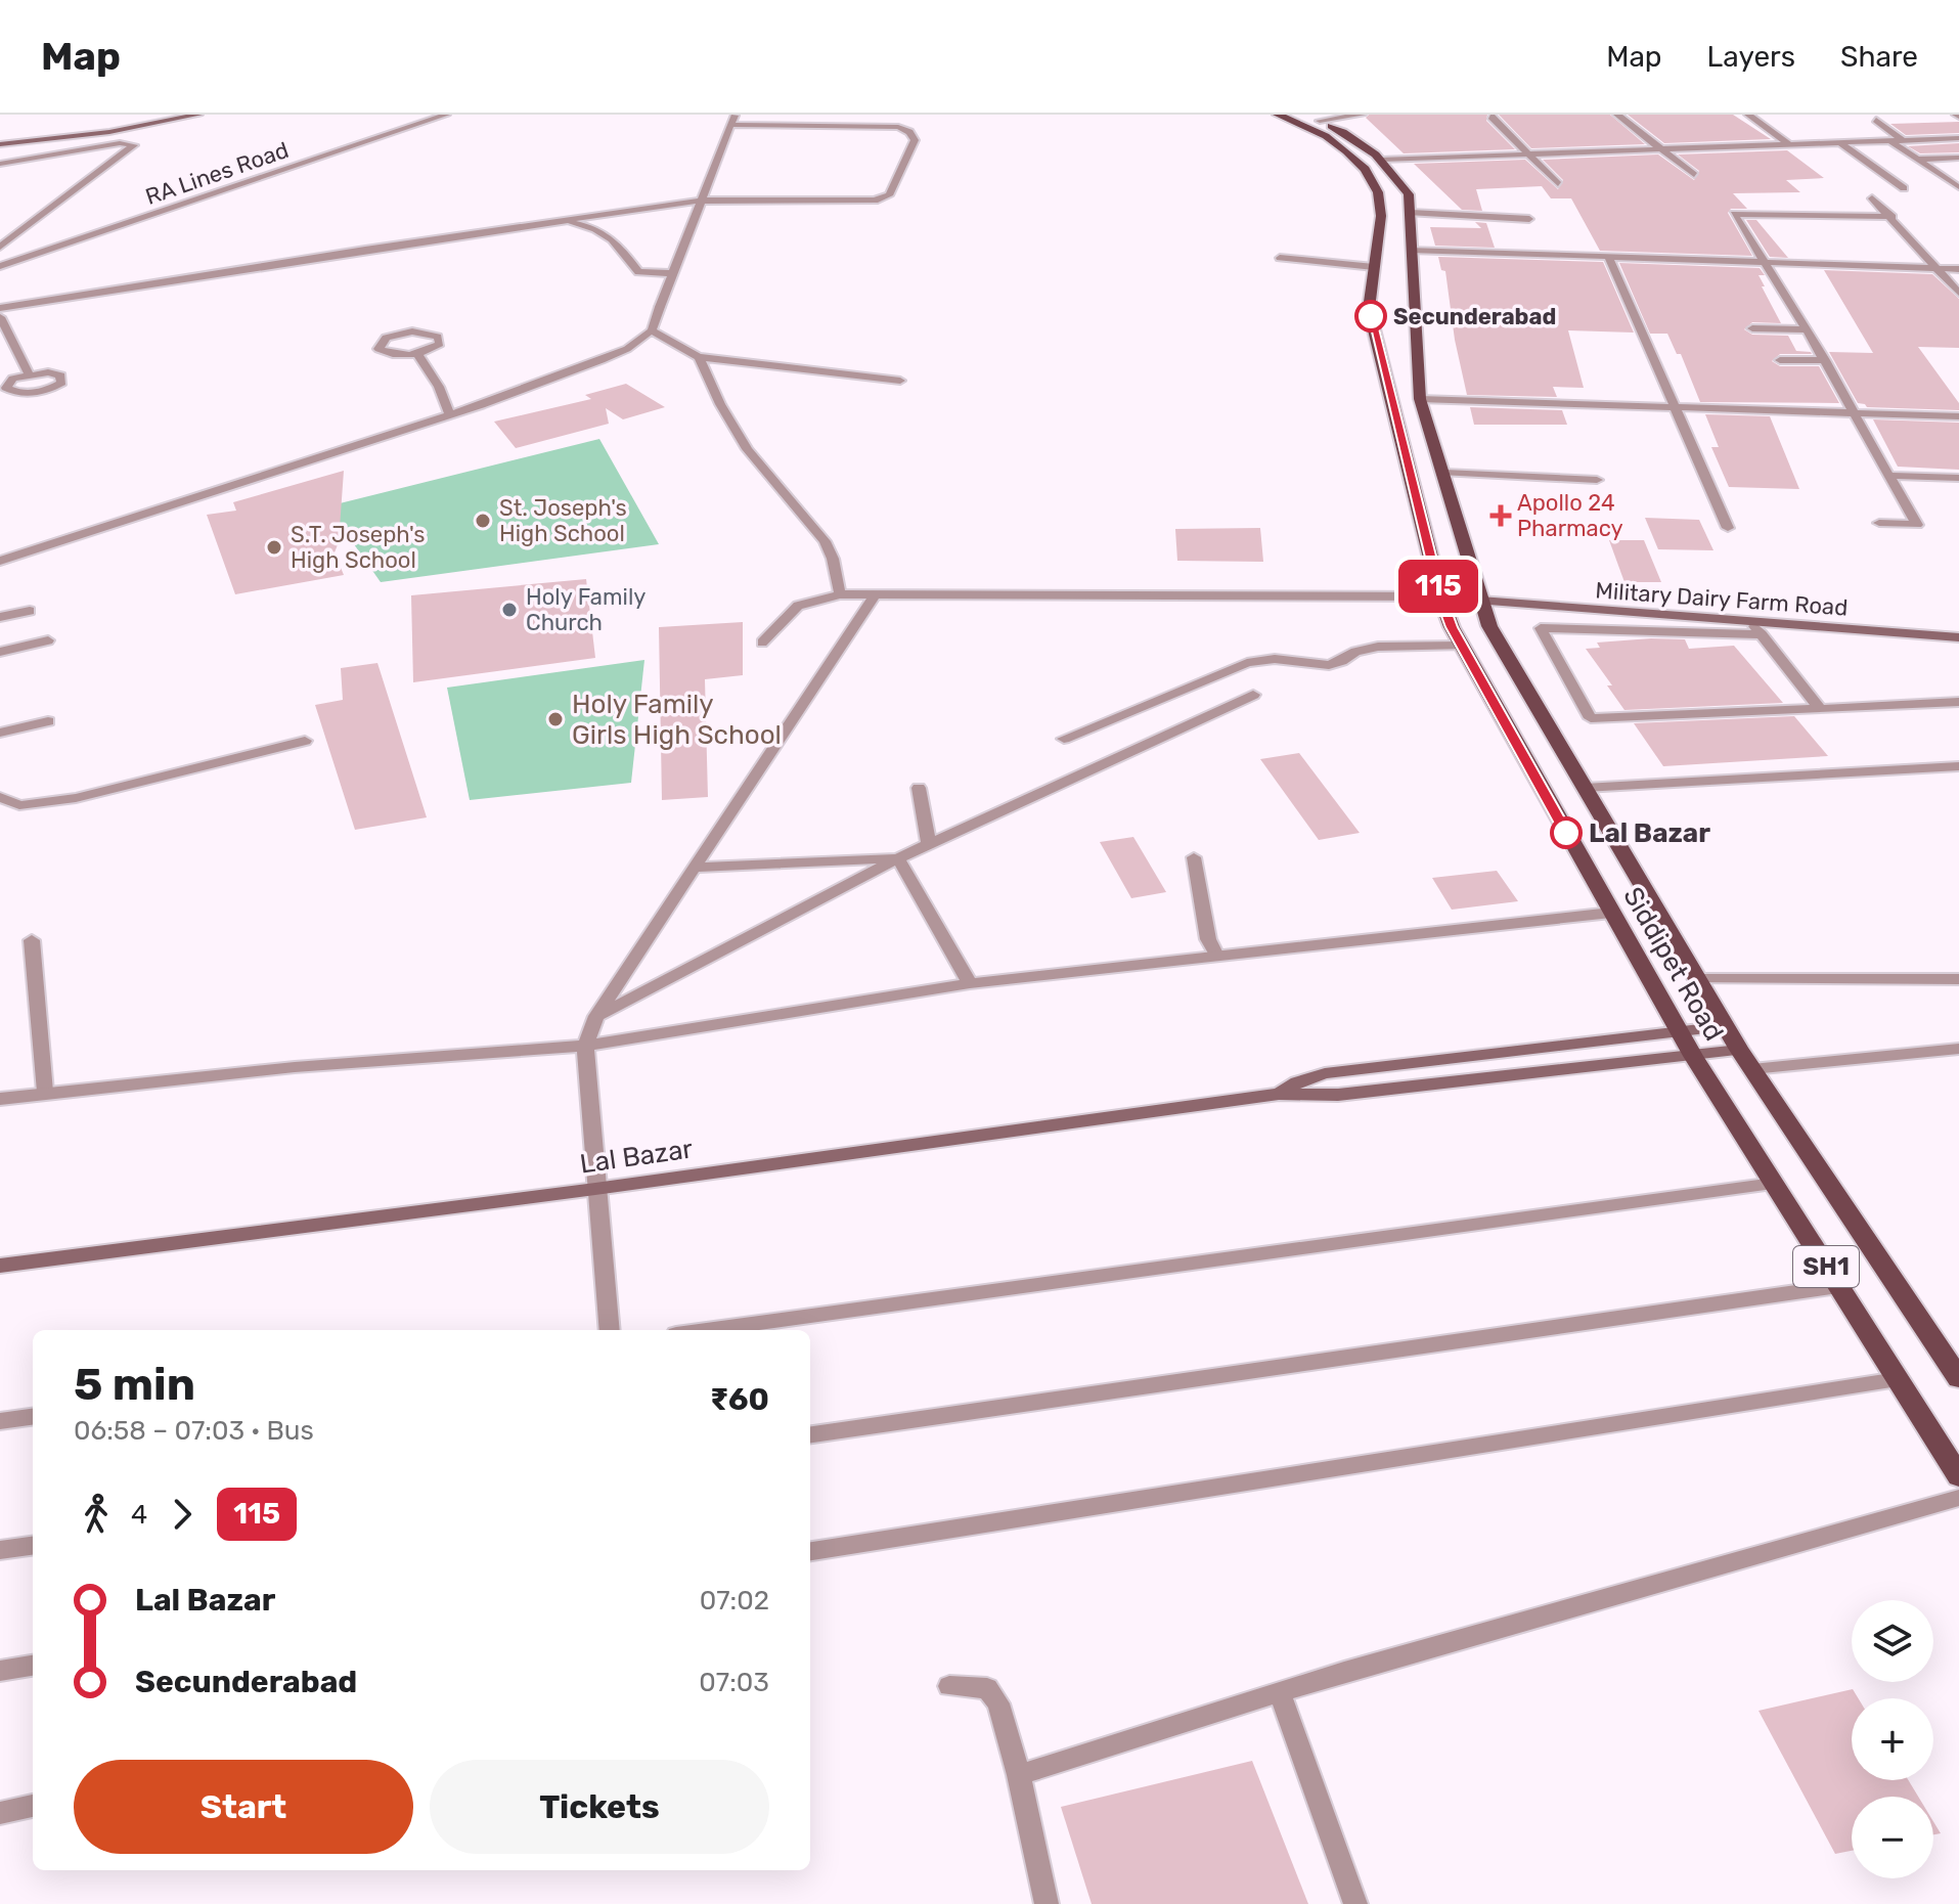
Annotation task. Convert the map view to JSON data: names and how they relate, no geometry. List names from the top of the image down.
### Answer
{
  "streets": {
    "main road": [
      "Military Dairy Farm Road",
      "Siddipet Road",
      "Lal Bazar",
      "SH1"
    ],
    "street": ["RA Lines Road"]
  },
  "crossings": [
    ["Military Dairy Farm Road", "Siddipet Road"],
    ["Siddipet Road", "Lal Bazar"]
  ],
  "places": {
    "other": [
      "Secunderabad",
      "St. Joseph's High School",
      "S.T. Joseph's High School",
      "Holy Family Church",
      "Holy Family Girls High School",
      "Lal Bazar"
    ],
    "health": ["Apollo 24 Pharmacy"]
  },
  "lines": ["bus line 115"],
  "page": {
    "header": "Map",
    "nav": ["Map", "Layers", "Share"],
    "on_map": "115",
    "heading": ["5 min", "06:58 – 07:03 · Bus", "₹60"],
    "legs": ["4", "115"],
    "list": [
      {
        "name": "Lal Bazar",
        "value": "07:02"
      },
      {
        "name": "Secunderabad",
        "value": "07:03"
      }
    ],
    "map_buttons": ["+", "−"],
    "buttons": ["Start", "Tickets"]
  }
}
